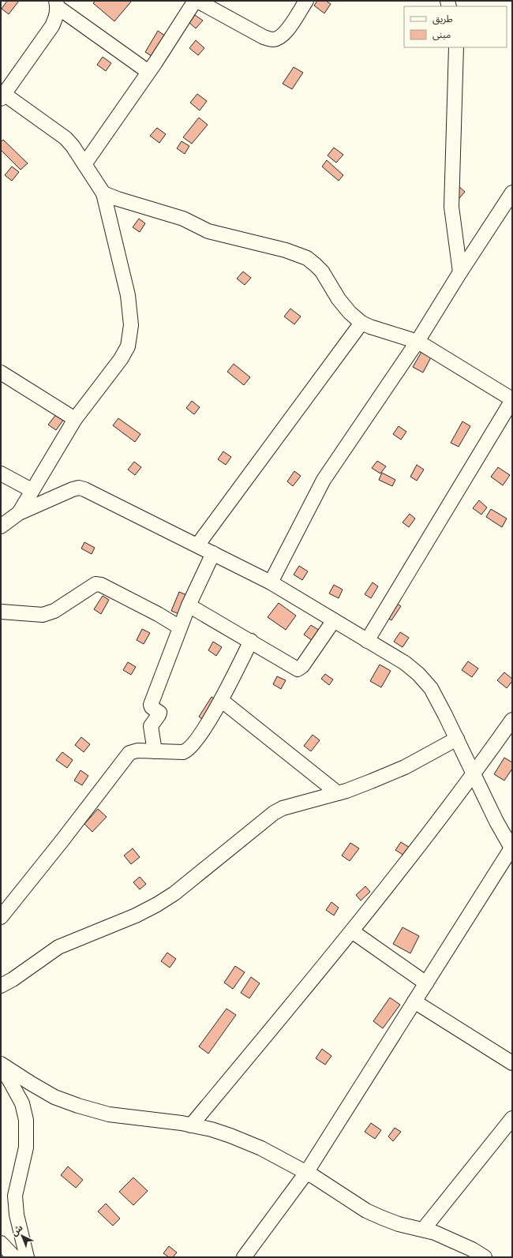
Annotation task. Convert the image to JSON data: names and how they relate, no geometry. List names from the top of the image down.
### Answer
{
  "legend": ["طريق", "مبنى"],
  "north": "top left"
}
